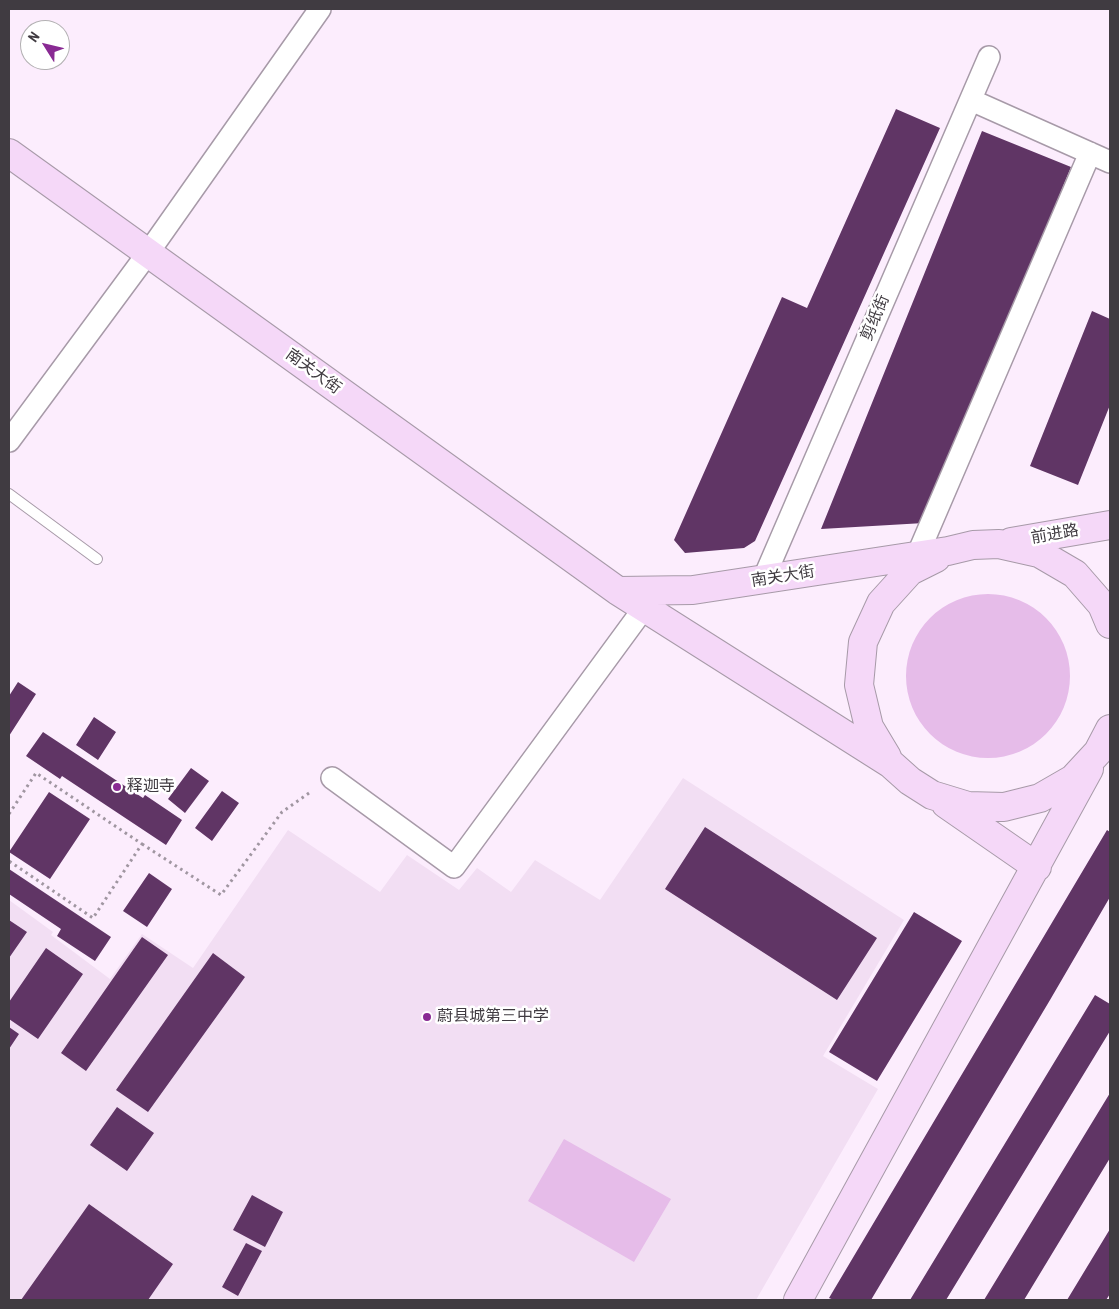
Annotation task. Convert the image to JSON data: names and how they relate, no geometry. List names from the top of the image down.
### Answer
{
  "streets": {
    "main road": ["南关大街", "前进路"],
    "street": ["剪纸街"]
  },
  "crossings": [
    ["剪纸街", "南关大街"],
    ["南关大街", "前进路"]
  ],
  "places": ["释迦寺", "蔚县城第三中学"],
  "north": "top left"
}
